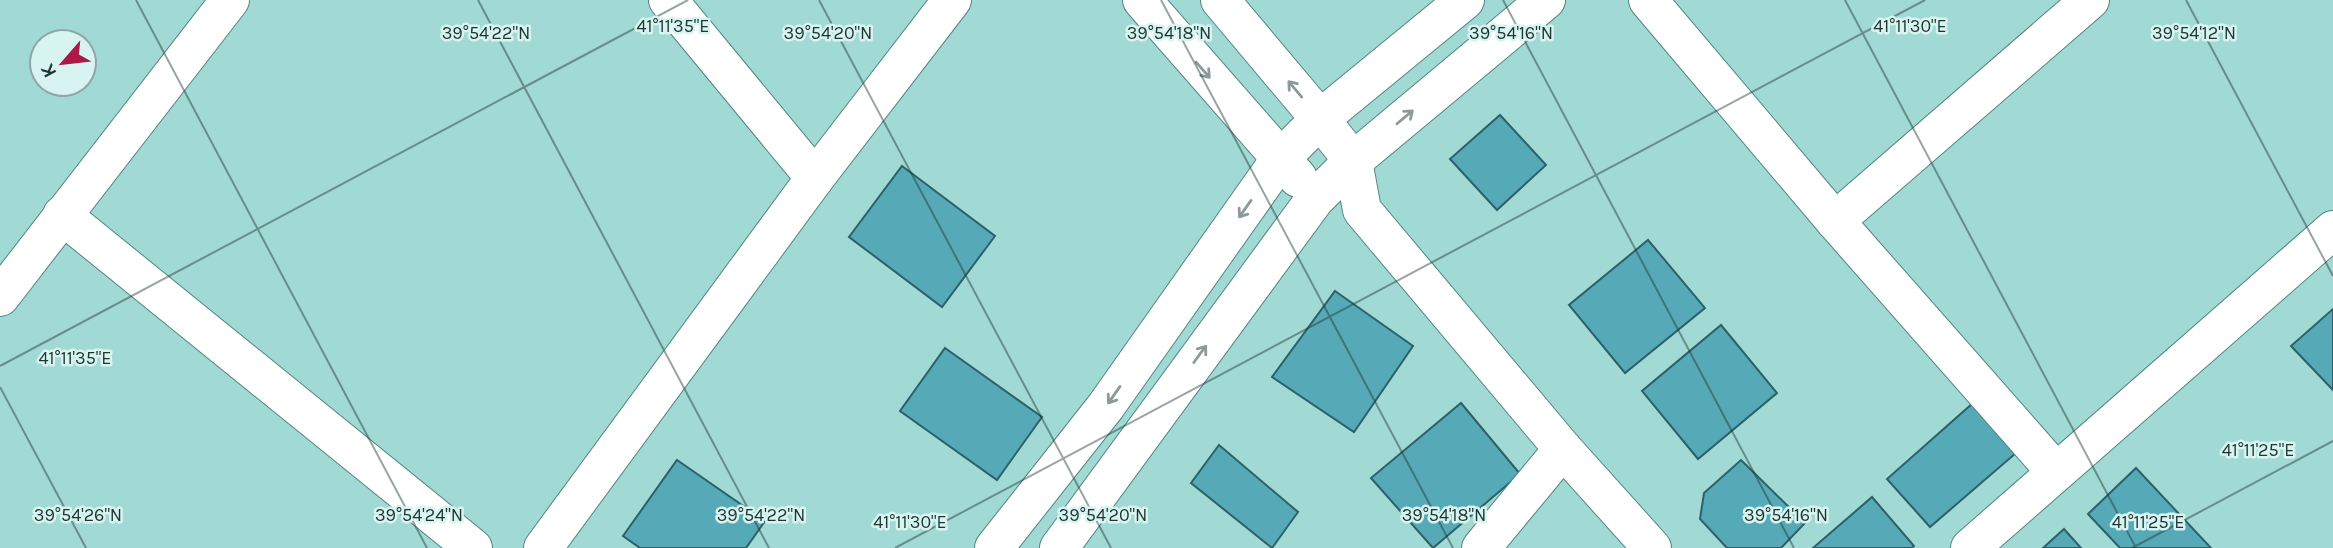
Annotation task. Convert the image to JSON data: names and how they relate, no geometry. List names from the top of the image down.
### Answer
{
  "north": "bottom left",
  "coordinates": [
    "41°11'35\"E",
    "41°11'30\"E",
    "39°54'22\"N",
    "39°54'18\"N",
    "39°54'16\"N",
    "39°54'20\"N",
    "39°54'12\"N",
    "41°11'25\"E",
    "39°54'26\"N",
    "39°54'24\"N"
  ]
}
